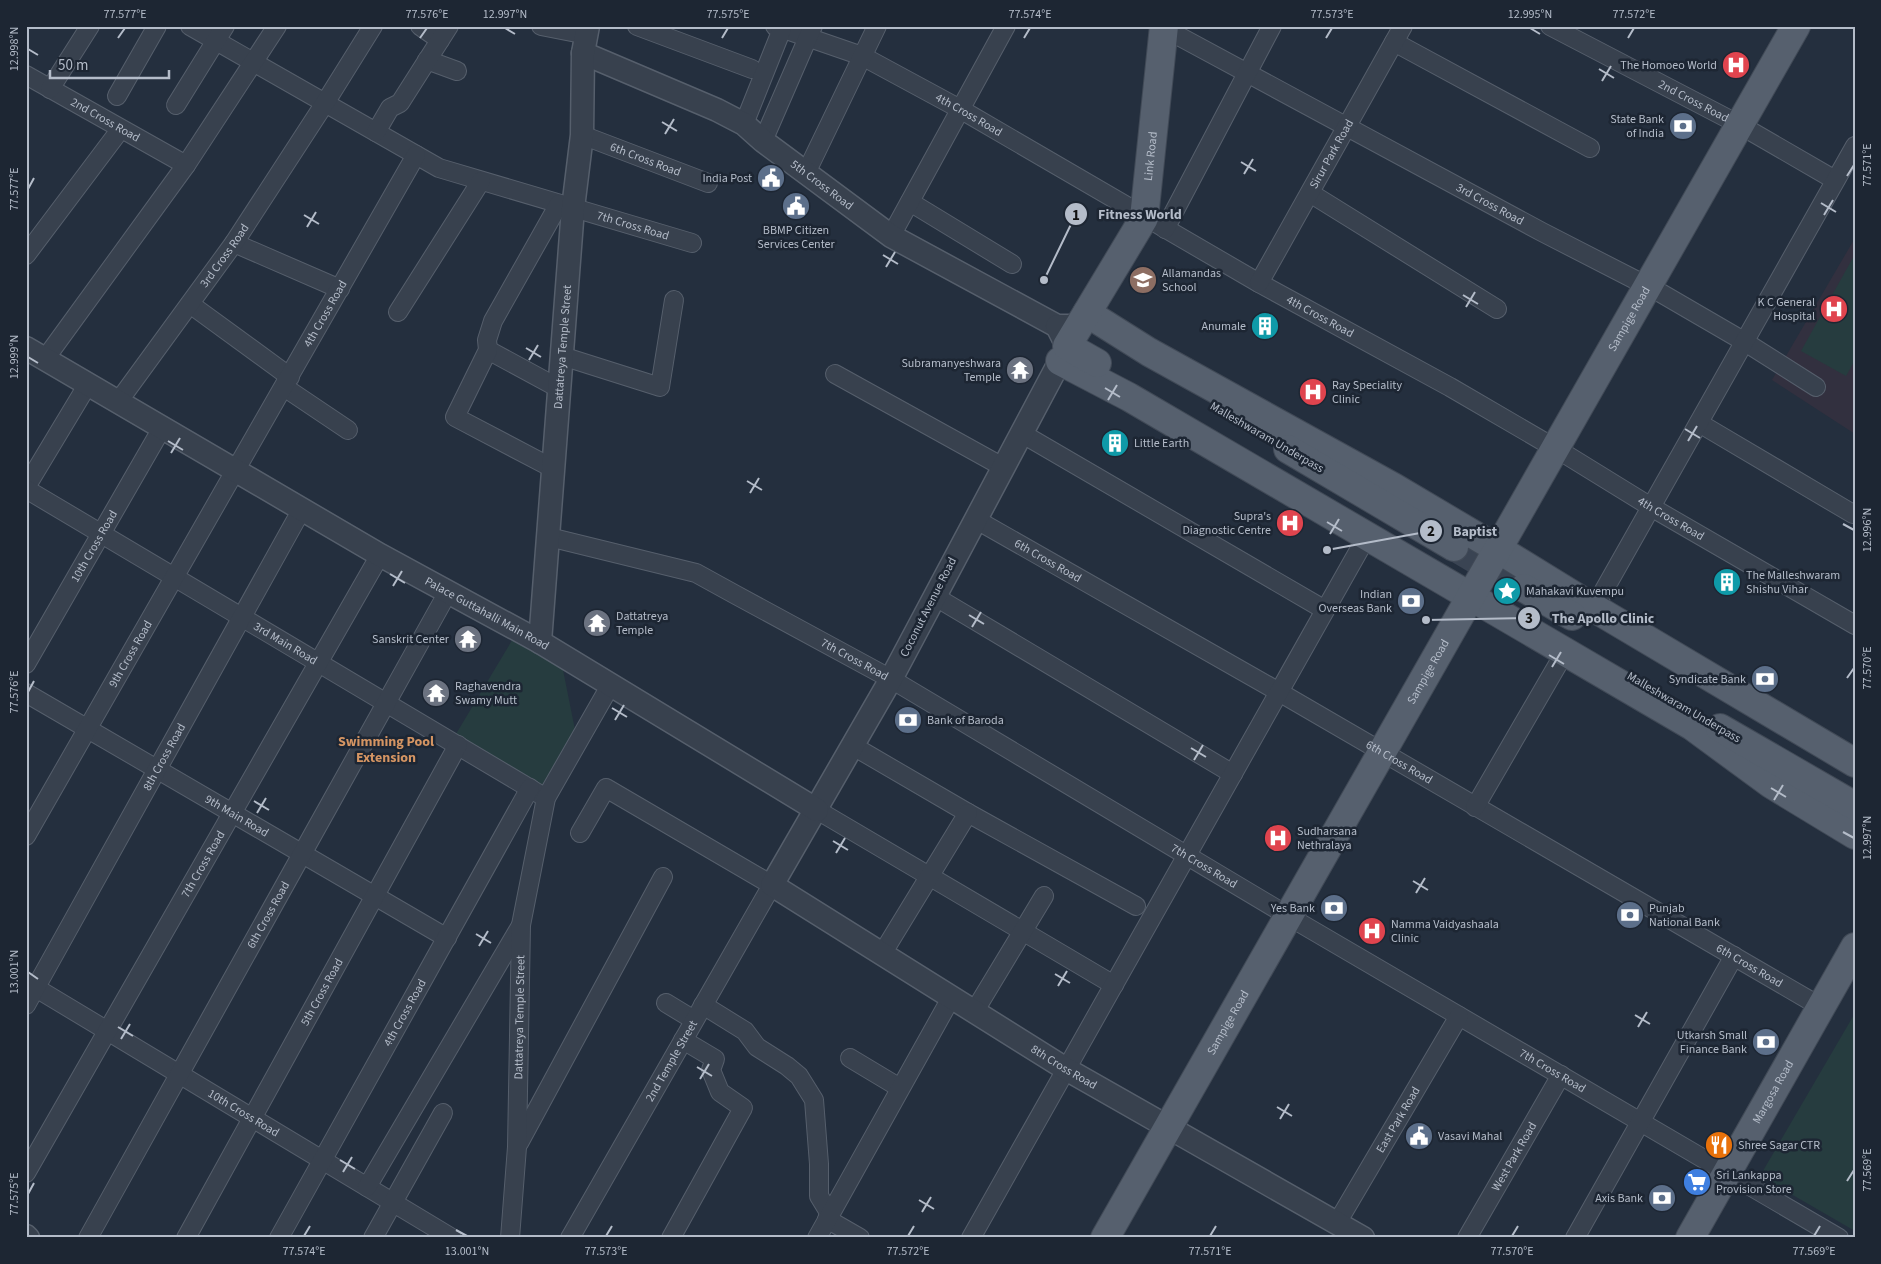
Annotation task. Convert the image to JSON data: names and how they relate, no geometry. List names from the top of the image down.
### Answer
{
  "streets": {
    "main road": [
      "Link Road",
      "5th Cross Road",
      "Sampige Road",
      "Malleshwaram Underpass",
      "Margosa Road"
    ],
    "street": [
      "2nd Cross Road",
      "4th Cross Road",
      "Sirur Park Road",
      "6th Cross Road",
      "3rd Cross Road",
      "7th Cross Road",
      "Dattatreya Temple Street",
      "10th Cross Road",
      "Coconut Avenue Road",
      "Palace Guttahalli Main Road",
      "3rd Main Road",
      "9th Cross Road",
      "8th Cross Road",
      "9th Main Road",
      "2nd Temple Street",
      "East Park Road",
      "West Park Road"
    ]
  },
  "crossings": [
    ["2nd Cross Road", "Sampige Road"],
    ["4th Cross Road", "Link Road"],
    ["4th Cross Road", "Sirur Park Road"],
    ["4th Cross Road", "Sampige Road"],
    ["4th Cross Road", "10th Cross Road"],
    ["4th Cross Road", "Palace Guttahalli Main Road"],
    ["4th Cross Road", "3rd Main Road"],
    ["4th Cross Road", "9th Cross Road"],
    ["4th Cross Road", "9th Main Road"],
    ["Link Road", "5th Cross Road"],
    ["Link Road", "3rd Cross Road"],
    ["Link Road", "Malleshwaram Underpass"],
    ["Link Road", "Coconut Avenue Road"],
    ["Sirur Park Road", "3rd Cross Road"],
    ["6th Cross Road", "Sampige Road"],
    ["6th Cross Road", "Dattatreya Temple Street"],
    ["6th Cross Road", "10th Cross Road"],
    ["6th Cross Road", "Coconut Avenue Road"],
    ["6th Cross Road", "Palace Guttahalli Main Road"],
    ["6th Cross Road", "3rd Main Road"],
    ["6th Cross Road", "9th Main Road"],
    ["6th Cross Road", "Margosa Road"],
    ["5th Cross Road", "Dattatreya Temple Street"],
    ["5th Cross Road", "Malleshwaram Underpass"],
    ["5th Cross Road", "10th Cross Road"],
    ["5th Cross Road", "Coconut Avenue Road"],
    ["5th Cross Road", "3rd Main Road"],
    ["5th Cross Road", "9th Main Road"],
    ["3rd Cross Road", "Sampige Road"],
    ["3rd Cross Road", "Palace Guttahalli Main Road"],
    ["7th Cross Road", "Sampige Road"],
    ["7th Cross Road", "Dattatreya Temple Street"],
    ["7th Cross Road", "10th Cross Road"],
    ["7th Cross Road", "Coconut Avenue Road"],
    ["7th Cross Road", "Palace Guttahalli Main Road"],
    ["7th Cross Road", "3rd Main Road"],
    ["7th Cross Road", "9th Main Road"],
    ["7th Cross Road", "Margosa Road"],
    ["7th Cross Road", "East Park Road"],
    ["7th Cross Road", "West Park Road"],
    ["Sampige Road", "8th Cross Road"],
    ["Dattatreya Temple Street", "Palace Guttahalli Main Road"],
    ["Dattatreya Temple Street", "3rd Main Road"],
    ["Malleshwaram Underpass", "Coconut Avenue Road"],
    ["10th Cross Road", "Palace Guttahalli Main Road"],
    ["10th Cross Road", "3rd Main Road"],
    ["10th Cross Road", "8th Cross Road"],
    ["Coconut Avenue Road", "Palace Guttahalli Main Road"],
    ["Coconut Avenue Road", "8th Cross Road"],
    ["Coconut Avenue Road", "2nd Temple Street"],
    ["Palace Guttahalli Main Road", "9th Cross Road"],
    ["Palace Guttahalli Main Road", "8th Cross Road"],
    ["3rd Main Road", "9th Cross Road"],
    ["3rd Main Road", "8th Cross Road"],
    ["9th Cross Road", "9th Main Road"],
    ["8th Cross Road", "9th Main Road"],
    ["8th Cross Road", "2nd Temple Street"],
    ["8th Cross Road", "East Park Road"]
  ],
  "districts": ["Swimming Pool Extension"],
  "places": {
    "hospital": [
      "The Homoeo World",
      "K C General Hospital",
      "Ray Speciality Clinic",
      "Supra's Diagnostic Centre",
      "Sudharsana Nethralaya",
      "Namma Vaidyashaala Clinic"
    ],
    "bank": [
      "State Bank of India",
      "Indian Overseas Bank",
      "Syndicate Bank",
      "Bank of Baroda",
      "Yes Bank",
      "Punjab National Bank",
      "Utkarsh Small Finance Bank",
      "Axis Bank"
    ],
    "public building": ["India Post", "BBMP Citizen Services Center", "Vasavi Mahal"],
    "other": ["Fitness World", "Baptist", "The Apollo Clinic"],
    "school or university": ["Allamandas School"],
    "building": ["Anumale", "Little Earth", "The Malleshwaram Shishu Vihar"],
    "temple": [
      "Subramanyeshwara Temple",
      "Dattatreya Temple",
      "Sanskrit Center",
      "Raghavendra Swamy Mutt"
    ],
    "place": ["Mahakavi Kuvempu"],
    "restaurant": ["Shree Sagar CTR"],
    "supermarket": ["Sri Lankappa Provision Store"]
  },
  "scale_bar": "50 m",
  "coordinates": [
    "77.577°E",
    "77.576°E",
    "12.997°N",
    "77.575°E",
    "77.574°E",
    "77.573°E",
    "12.995°N",
    "77.572°E",
    "12.998°N",
    "77.571°E",
    "12.999°N",
    "12.996°N",
    "77.570°E",
    "13.001°N",
    "77.569°E"
  ]
}
